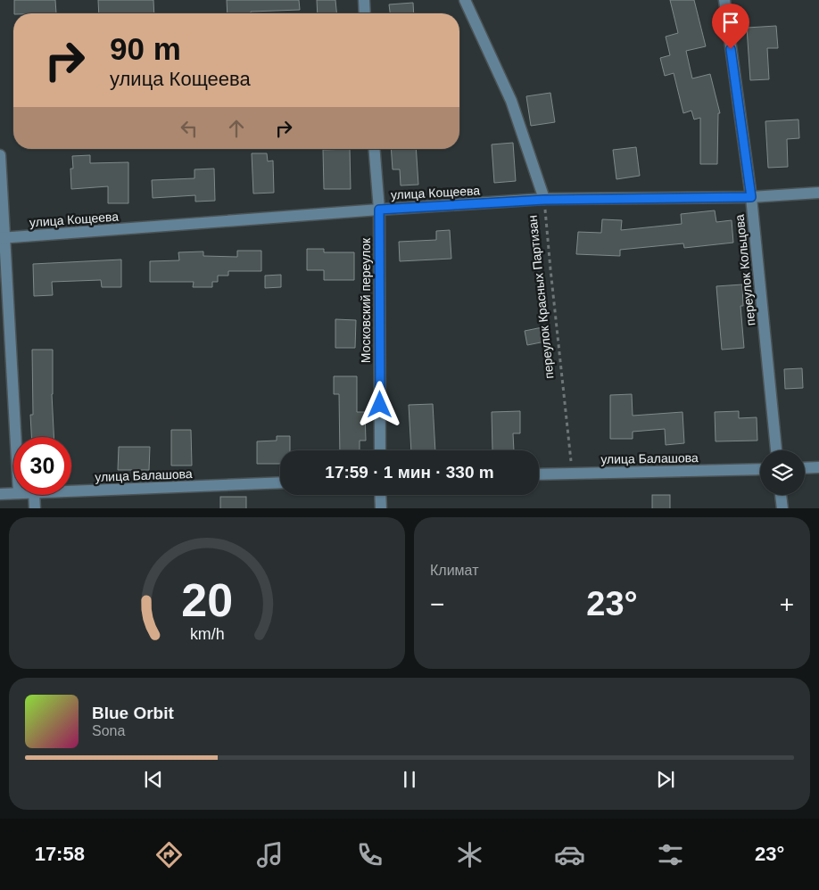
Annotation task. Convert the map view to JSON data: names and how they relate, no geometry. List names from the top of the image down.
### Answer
{
  "streets": {
    "street": [
      "улица Кощеева",
      "переулок Кольцова",
      "переулок Красных Партизан",
      "Московский переулок",
      "улица Балашова"
    ]
  },
  "crossings": [
    ["улица Кощеева", "переулок Кольцова"],
    ["улица Кощеева", "переулок Красных Партизан"],
    ["улица Кощеева", "Московский переулок"],
    ["переулок Красных Партизан", "улица Балашова"]
  ],
  "page": {
    "turn": ["90 m", "улица Кощеева"],
    "limit": "30",
    "trip": "17:59 · 1 мин · 330 m",
    "tile": "Климат",
    "heat": ["−", "23°", "+"],
    "song": ["Blue Orbit", "Sona"],
    "tabs": ["17:58", "23°"],
    "gauge": ["20", "km/h"]
  }
}
